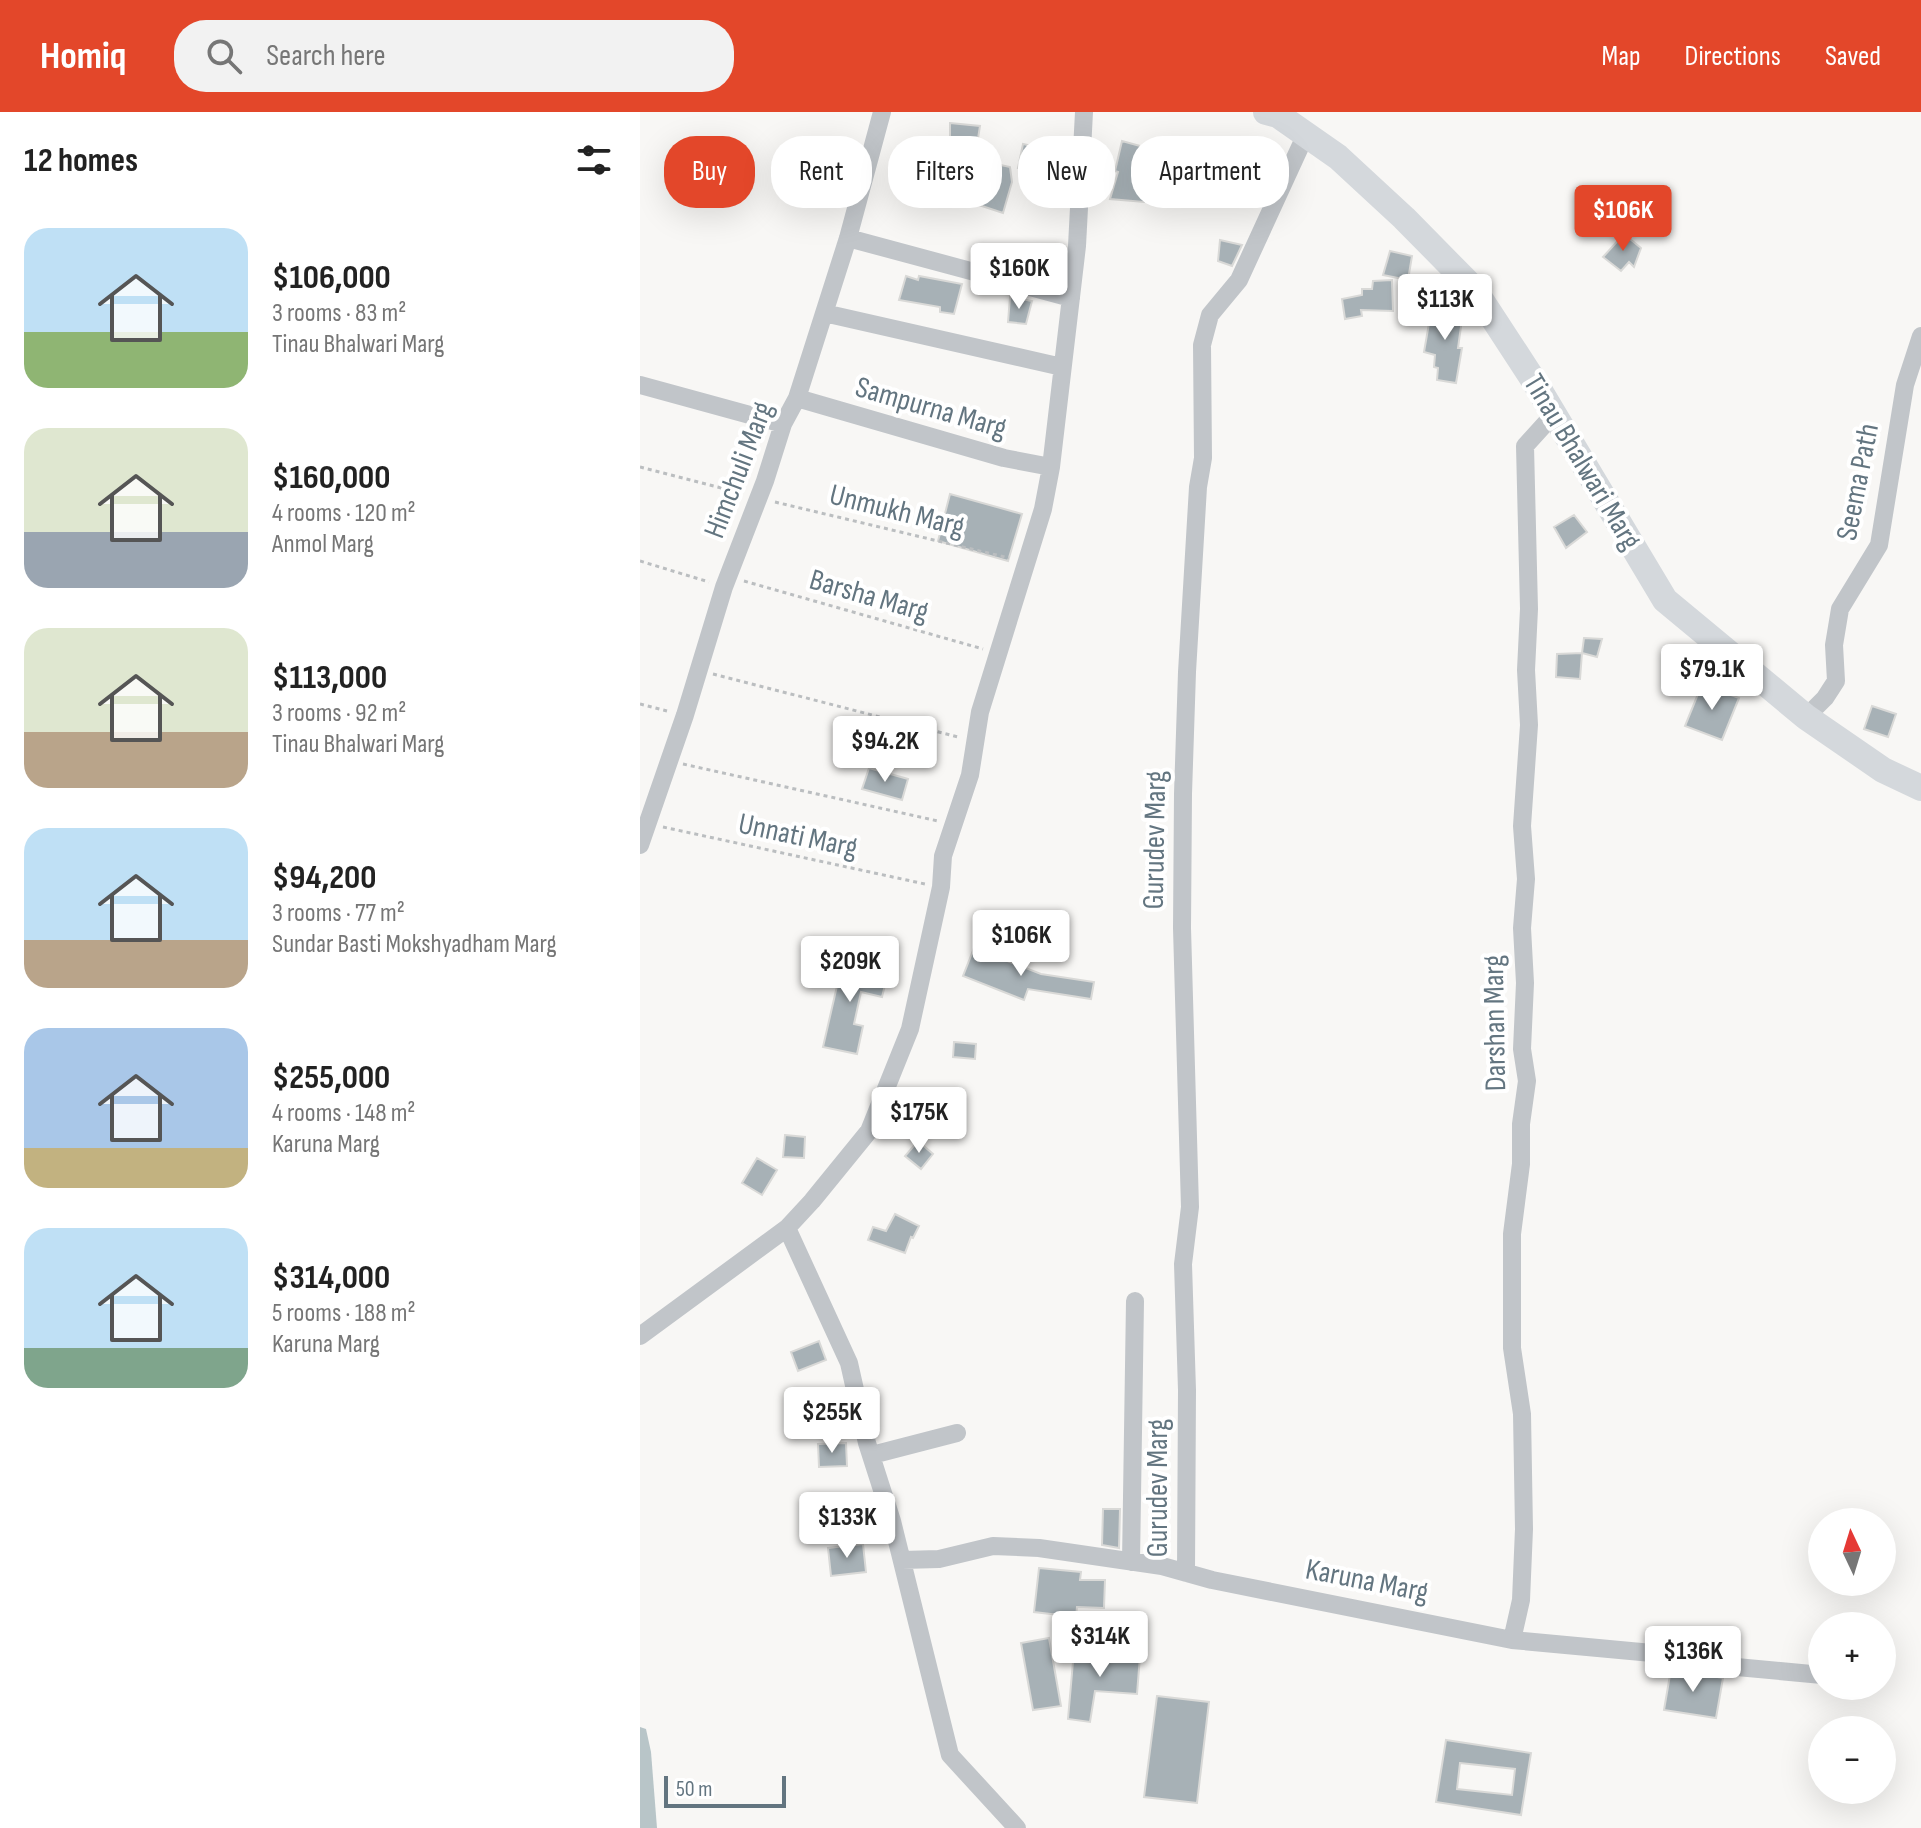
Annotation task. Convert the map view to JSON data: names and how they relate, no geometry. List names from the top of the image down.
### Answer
{
  "streets": {
    "street": [
      "Sampurna Marg",
      "Tinau Bhalwari Marg",
      "Himchuli Marg",
      "Seema Path",
      "Gurudev Marg",
      "Darshan Marg",
      "Karuna Marg"
    ],
    "path": ["Unmukh Marg", "Barsha Marg", "Unnati Marg"]
  },
  "crossings": [
    ["Sampurna Marg", "Himchuli Marg"],
    ["Tinau Bhalwari Marg", "Seema Path"],
    ["Tinau Bhalwari Marg", "Gurudev Marg"],
    ["Tinau Bhalwari Marg", "Darshan Marg"],
    ["Himchuli Marg", "Unmukh Marg"],
    ["Himchuli Marg", "Barsha Marg"],
    ["Himchuli Marg", "Unnati Marg"],
    ["Gurudev Marg", "Karuna Marg"],
    ["Darshan Marg", "Karuna Marg"]
  ],
  "scale_bar": "50 m",
  "north": "top",
  "page": {
    "header": "Homiq",
    "search": "Search here",
    "nav": ["Map", "Directions", "Saved"],
    "heading": "12 homes",
    "chip": [
      "Buy",
      "Rent",
      "Filters",
      "New",
      "Apartment"
    ],
    "price": [
      "$106K",
      "$160K",
      "$113K",
      "$79.1K",
      "$94.2K",
      "$106K",
      "$209K",
      "$175K",
      "$255K",
      "$133K",
      "$314K",
      "$136K"
    ],
    "list": [
      {
        "name": "$106,000",
        "note": "3 rooms · 83 m² · Tinau Bhalwari Marg"
      },
      {
        "name": "$160,000",
        "note": "4 rooms · 120 m² · Anmol Marg"
      },
      {
        "name": "$113,000",
        "note": "3 rooms · 92 m² · Tinau Bhalwari Marg"
      },
      {
        "name": "$94,200",
        "note": "3 rooms · 77 m² · Sundar Basti Mokshyadham Marg"
      },
      {
        "name": "$255,000",
        "note": "4 rooms · 148 m² · Karuna Marg"
      },
      {
        "name": "$314,000",
        "note": "5 rooms · 188 m² · Karuna Marg"
      }
    ],
    "map_buttons": ["+", "−"],
    "scale": "50 m"
  }
}
